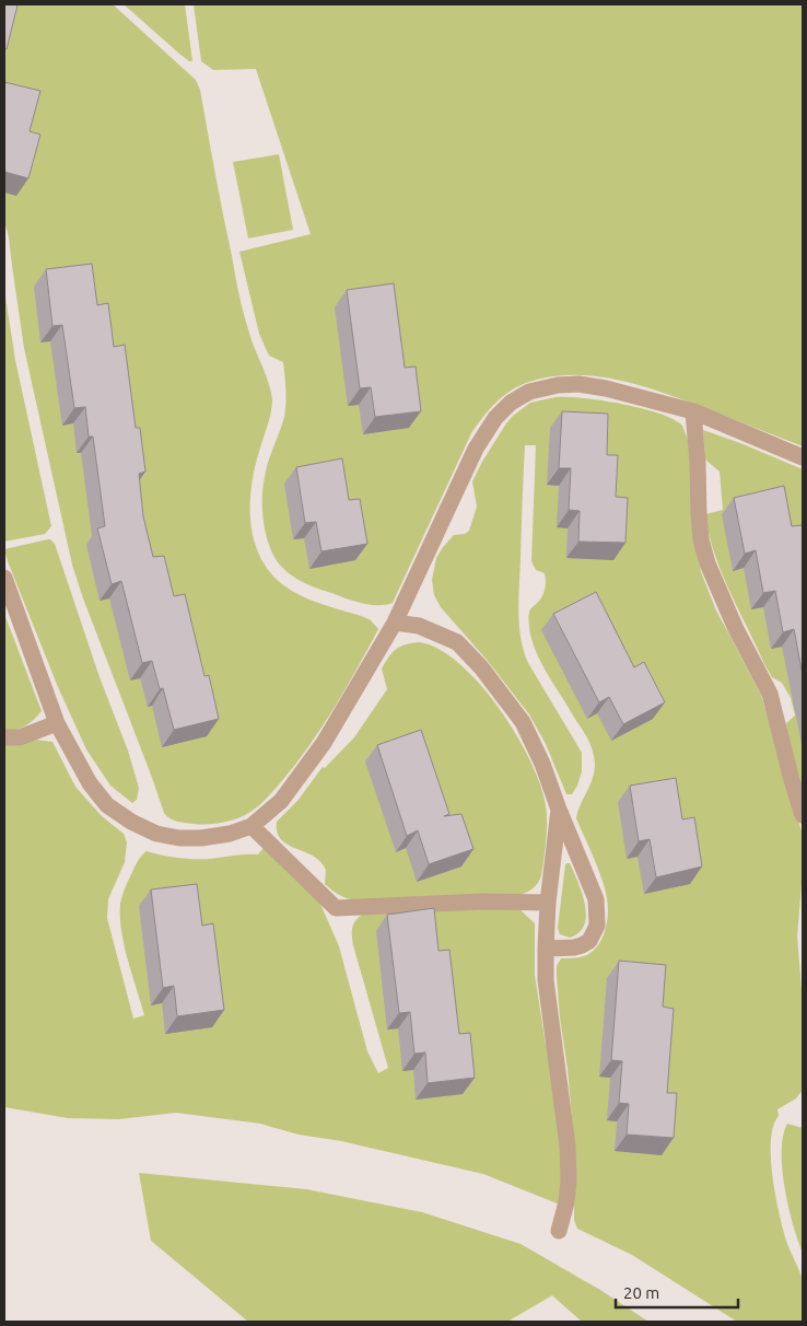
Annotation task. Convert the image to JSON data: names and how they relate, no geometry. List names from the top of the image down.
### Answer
{
  "scale_bar": "20 m"
}
